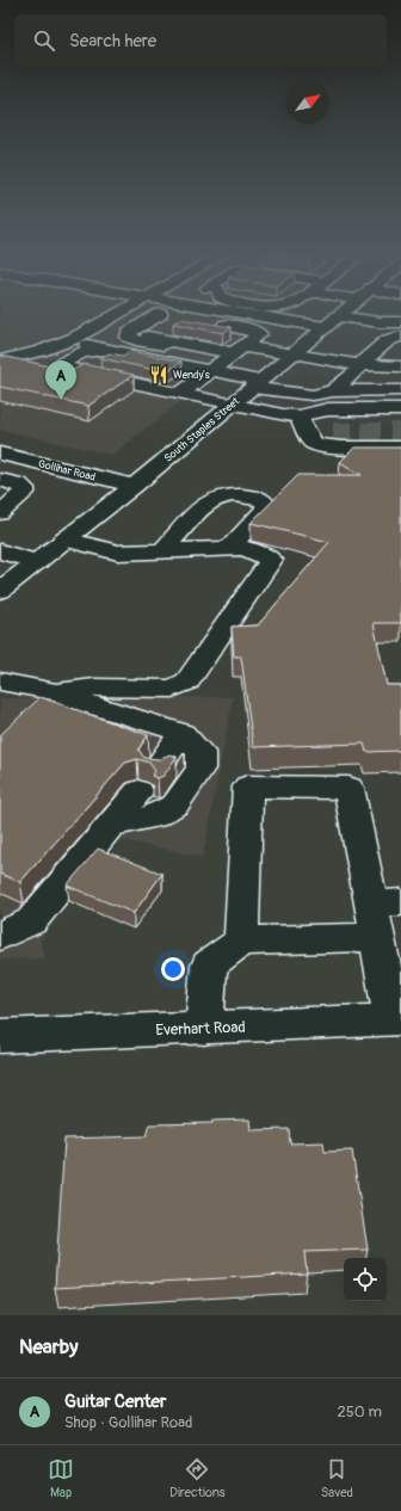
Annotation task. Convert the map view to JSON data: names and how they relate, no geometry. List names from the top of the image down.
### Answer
{
  "streets": {
    "main road": ["South Staples Street", "Gollihar Road", "Everhart Road"]
  },
  "crossings": [
    ["South Staples Street", "Gollihar Road"]
  ],
  "places": {
    "restaurant": ["Wendy's"]
  },
  "north": "top right",
  "page": {
    "search": "Search here",
    "pins": "A",
    "heading": "Nearby",
    "list": [
      {
        "mark": "A",
        "name": "Guitar Center",
        "note": "Shop · Gollihar Road",
        "value": "250 m"
      }
    ],
    "nav": ["Map", "Directions", "Saved"]
  }
}
